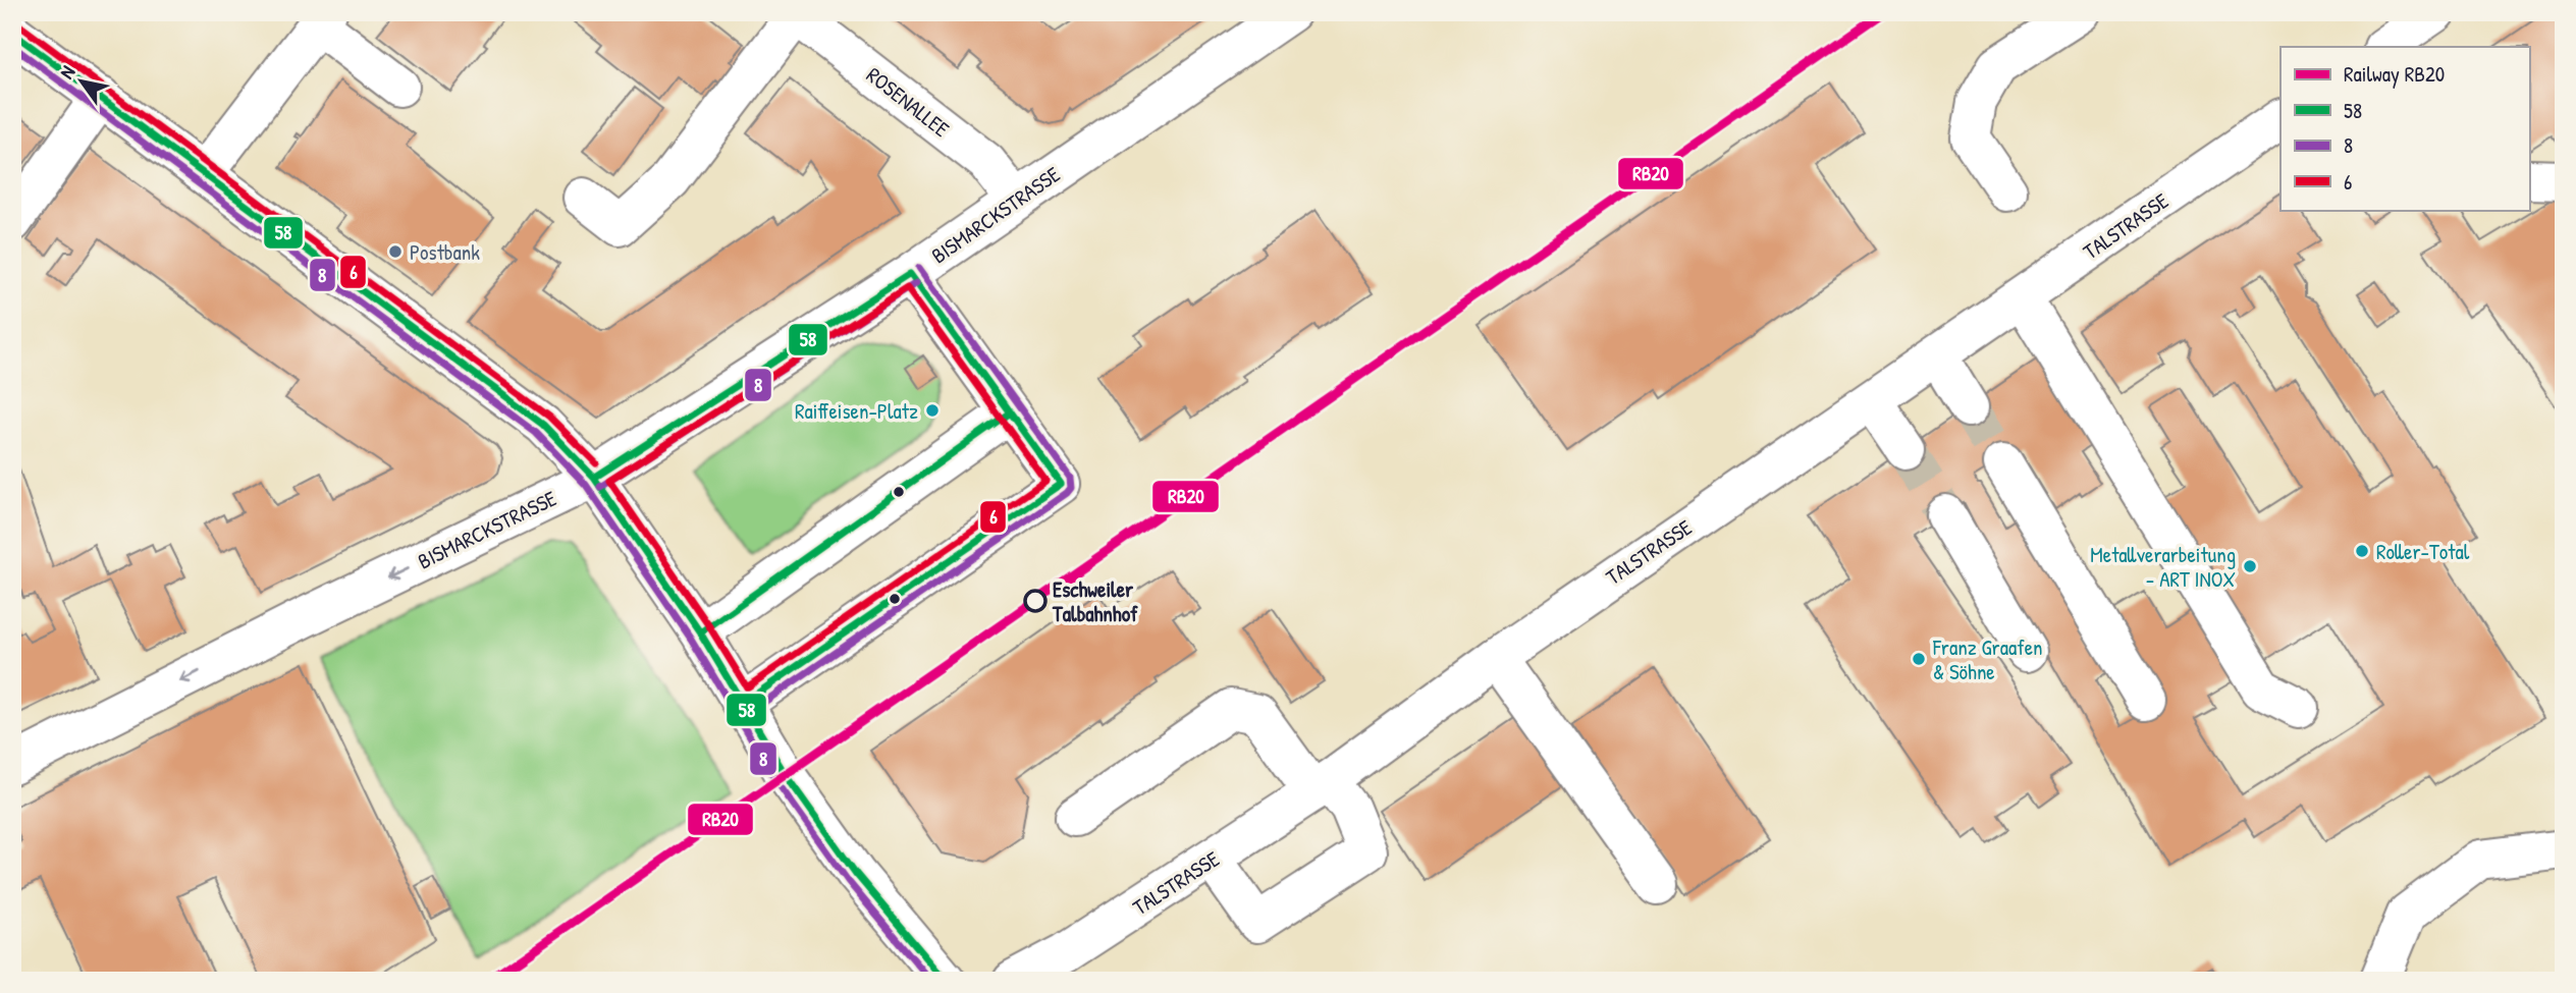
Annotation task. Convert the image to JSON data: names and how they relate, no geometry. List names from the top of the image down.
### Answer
{
  "streets": {
    "street": ["ROSENALLEE", "BISMARCKSTRASSE", "TALSTRASSE"]
  },
  "crossings": [
    ["ROSENALLEE", "BISMARCKSTRASSE"]
  ],
  "one_way": ["BISMARCKSTRASSE"],
  "places": [
    "Postbank",
    "Raiffeisen-Platz",
    "Roller-Total",
    "Metallverarbeitung - ART INOX",
    "Eschweiler Talbahnhof",
    "Franz Graafen & Söhne"
  ],
  "lines": [
    "rail line RB20",
    "transit line 6",
    "transit line 58",
    "transit line 8"
  ],
  "legend": [
    "Railway RB20",
    "58",
    "8",
    "6"
  ],
  "north": "top left"
}
